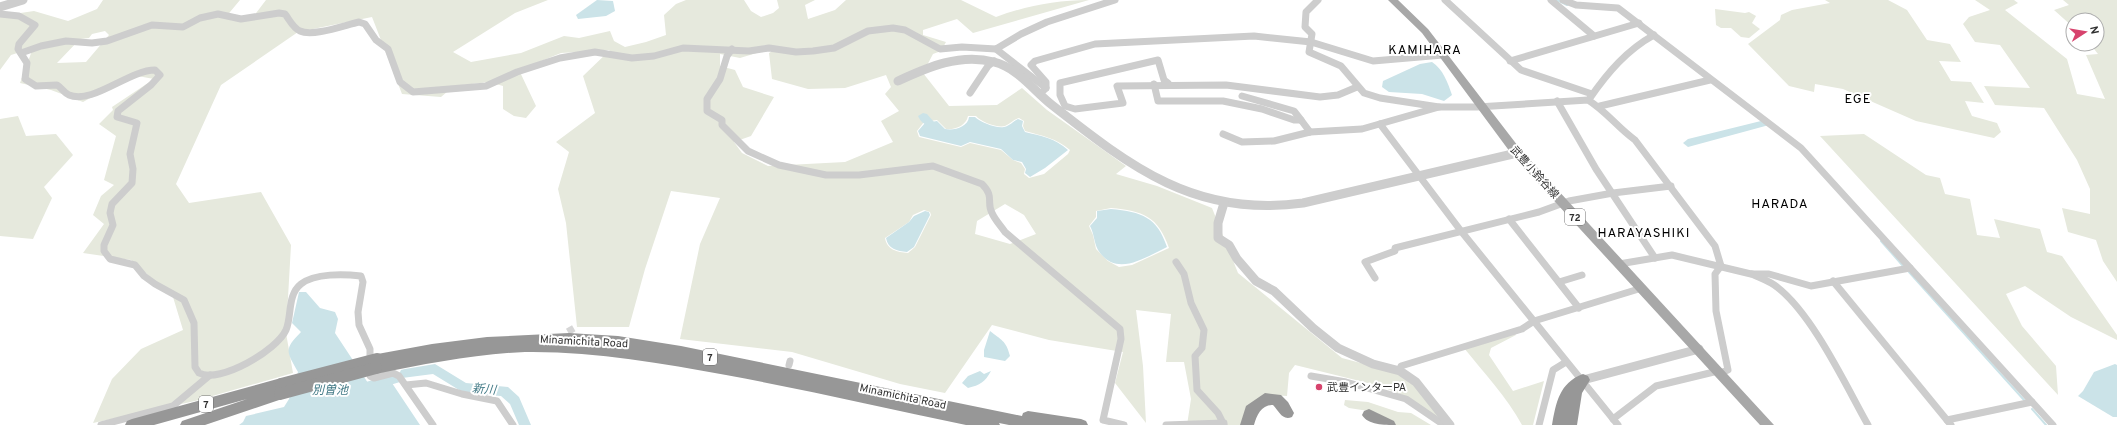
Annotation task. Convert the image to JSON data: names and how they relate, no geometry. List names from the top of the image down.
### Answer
{
  "streets": {
    "highway": ["Minamichita Road", "7"],
    "main road": ["武豊小鈴谷線", "72"]
  },
  "districts": [
    "KAMIHARA",
    "EGE",
    "HARADA",
    "HARAYASHIKI"
  ],
  "water": ["新川", "別曽池"],
  "places": ["武豊インターPA"],
  "north": "right"
}
